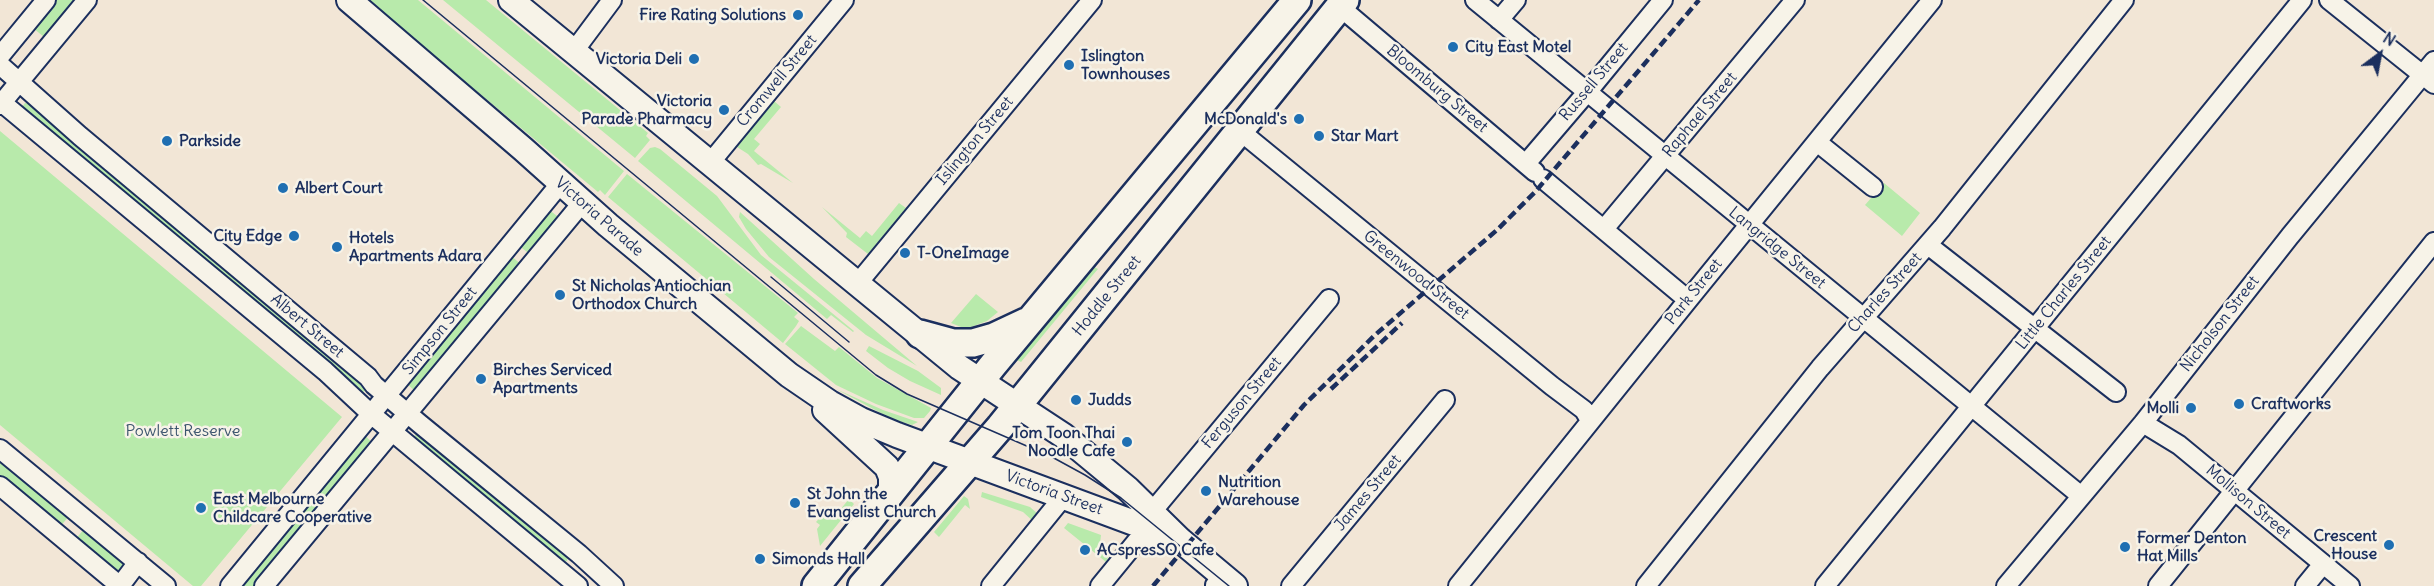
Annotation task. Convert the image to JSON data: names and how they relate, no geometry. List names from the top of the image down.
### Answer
{
  "streets": {
    "highway": ["Hoddle Street"],
    "main road": ["Victoria Parade", "Victoria Street"],
    "street": [
      "Cromwell Street",
      "Russell Street",
      "Bloomburg Street",
      "Raphael Street",
      "Islington Street",
      "Langridge Street",
      "Greenwood Street",
      "Park Street",
      "Charles Street",
      "Little Charles Street",
      "Nicholson Street",
      "Albert Street",
      "Simpson Street",
      "Ferguson Street",
      "James Street",
      "Mollison Street"
    ]
  },
  "crossings": [
    ["Russell Street", "Bloomburg Street"],
    ["Russell Street", "Langridge Street"],
    ["Bloomburg Street", "Raphael Street"],
    ["Bloomburg Street", "Park Street"],
    ["Bloomburg Street", "Hoddle Street"],
    ["Raphael Street", "Langridge Street"],
    ["Victoria Parade", "Simpson Street"],
    ["Victoria Parade", "Victoria Street"],
    ["Langridge Street", "Park Street"],
    ["Langridge Street", "Charles Street"],
    ["Langridge Street", "Little Charles Street"],
    ["Langridge Street", "Nicholson Street"],
    ["Greenwood Street", "Park Street"],
    ["Greenwood Street", "Hoddle Street"],
    ["Hoddle Street", "Victoria Street"],
    ["Nicholson Street", "Mollison Street"],
    ["Albert Street", "Simpson Street"]
  ],
  "parks": ["Powlett Reserve"],
  "places": [
    "Fire Rating Solutions",
    "City East Motel",
    "Victoria Deli",
    "Islington Townhouses",
    "Victoria Parade Pharmacy",
    "McDonald's",
    "Star Mart",
    "Parkside",
    "Albert Court",
    "City Edge",
    "Hotels Apartments Adara",
    "T-OneImage",
    "St Nicholas Antiochian Orthodox Church",
    "Birches Serviced Apartments",
    "Judds",
    "Craftworks",
    "Molli",
    "Tom Toon Thai Noodle Cafe",
    "Nutrition Warehouse",
    "St John the Evangelist Church",
    "East Melbourne Childcare Cooperative",
    "Crescent House",
    "Former Denton Hat Mills",
    "ACspresSO Cafe",
    "Simonds Hall"
  ],
  "north": "top right"
}
